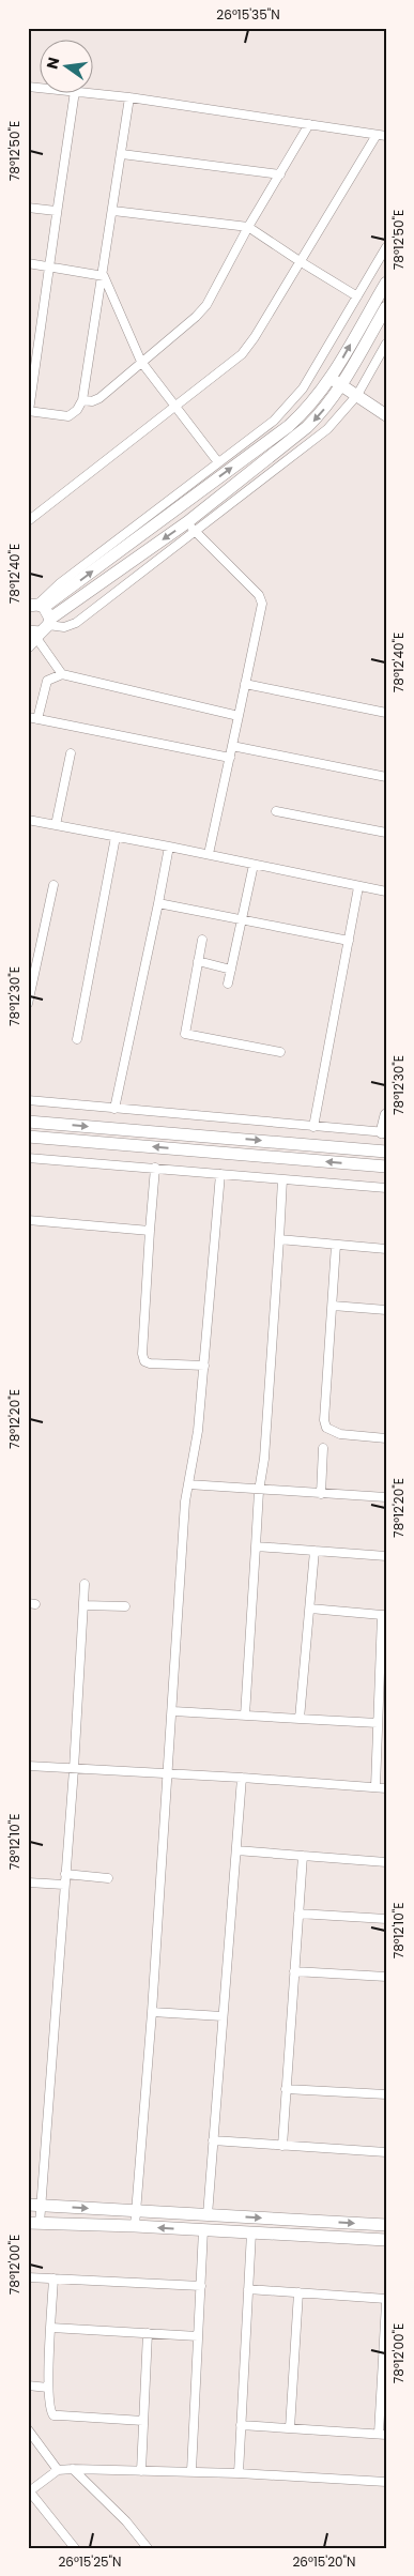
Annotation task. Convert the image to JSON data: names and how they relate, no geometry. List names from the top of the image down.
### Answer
{
  "north": "left",
  "coordinates": [
    "26°15'35\"N",
    "78°12'50\"E",
    "78°12'40\"E",
    "78°12'30\"E",
    "78°12'20\"E",
    "78°12'10\"E",
    "78°12'00\"E",
    "26°15'25\"N",
    "26°15'20\"N"
  ]
}
